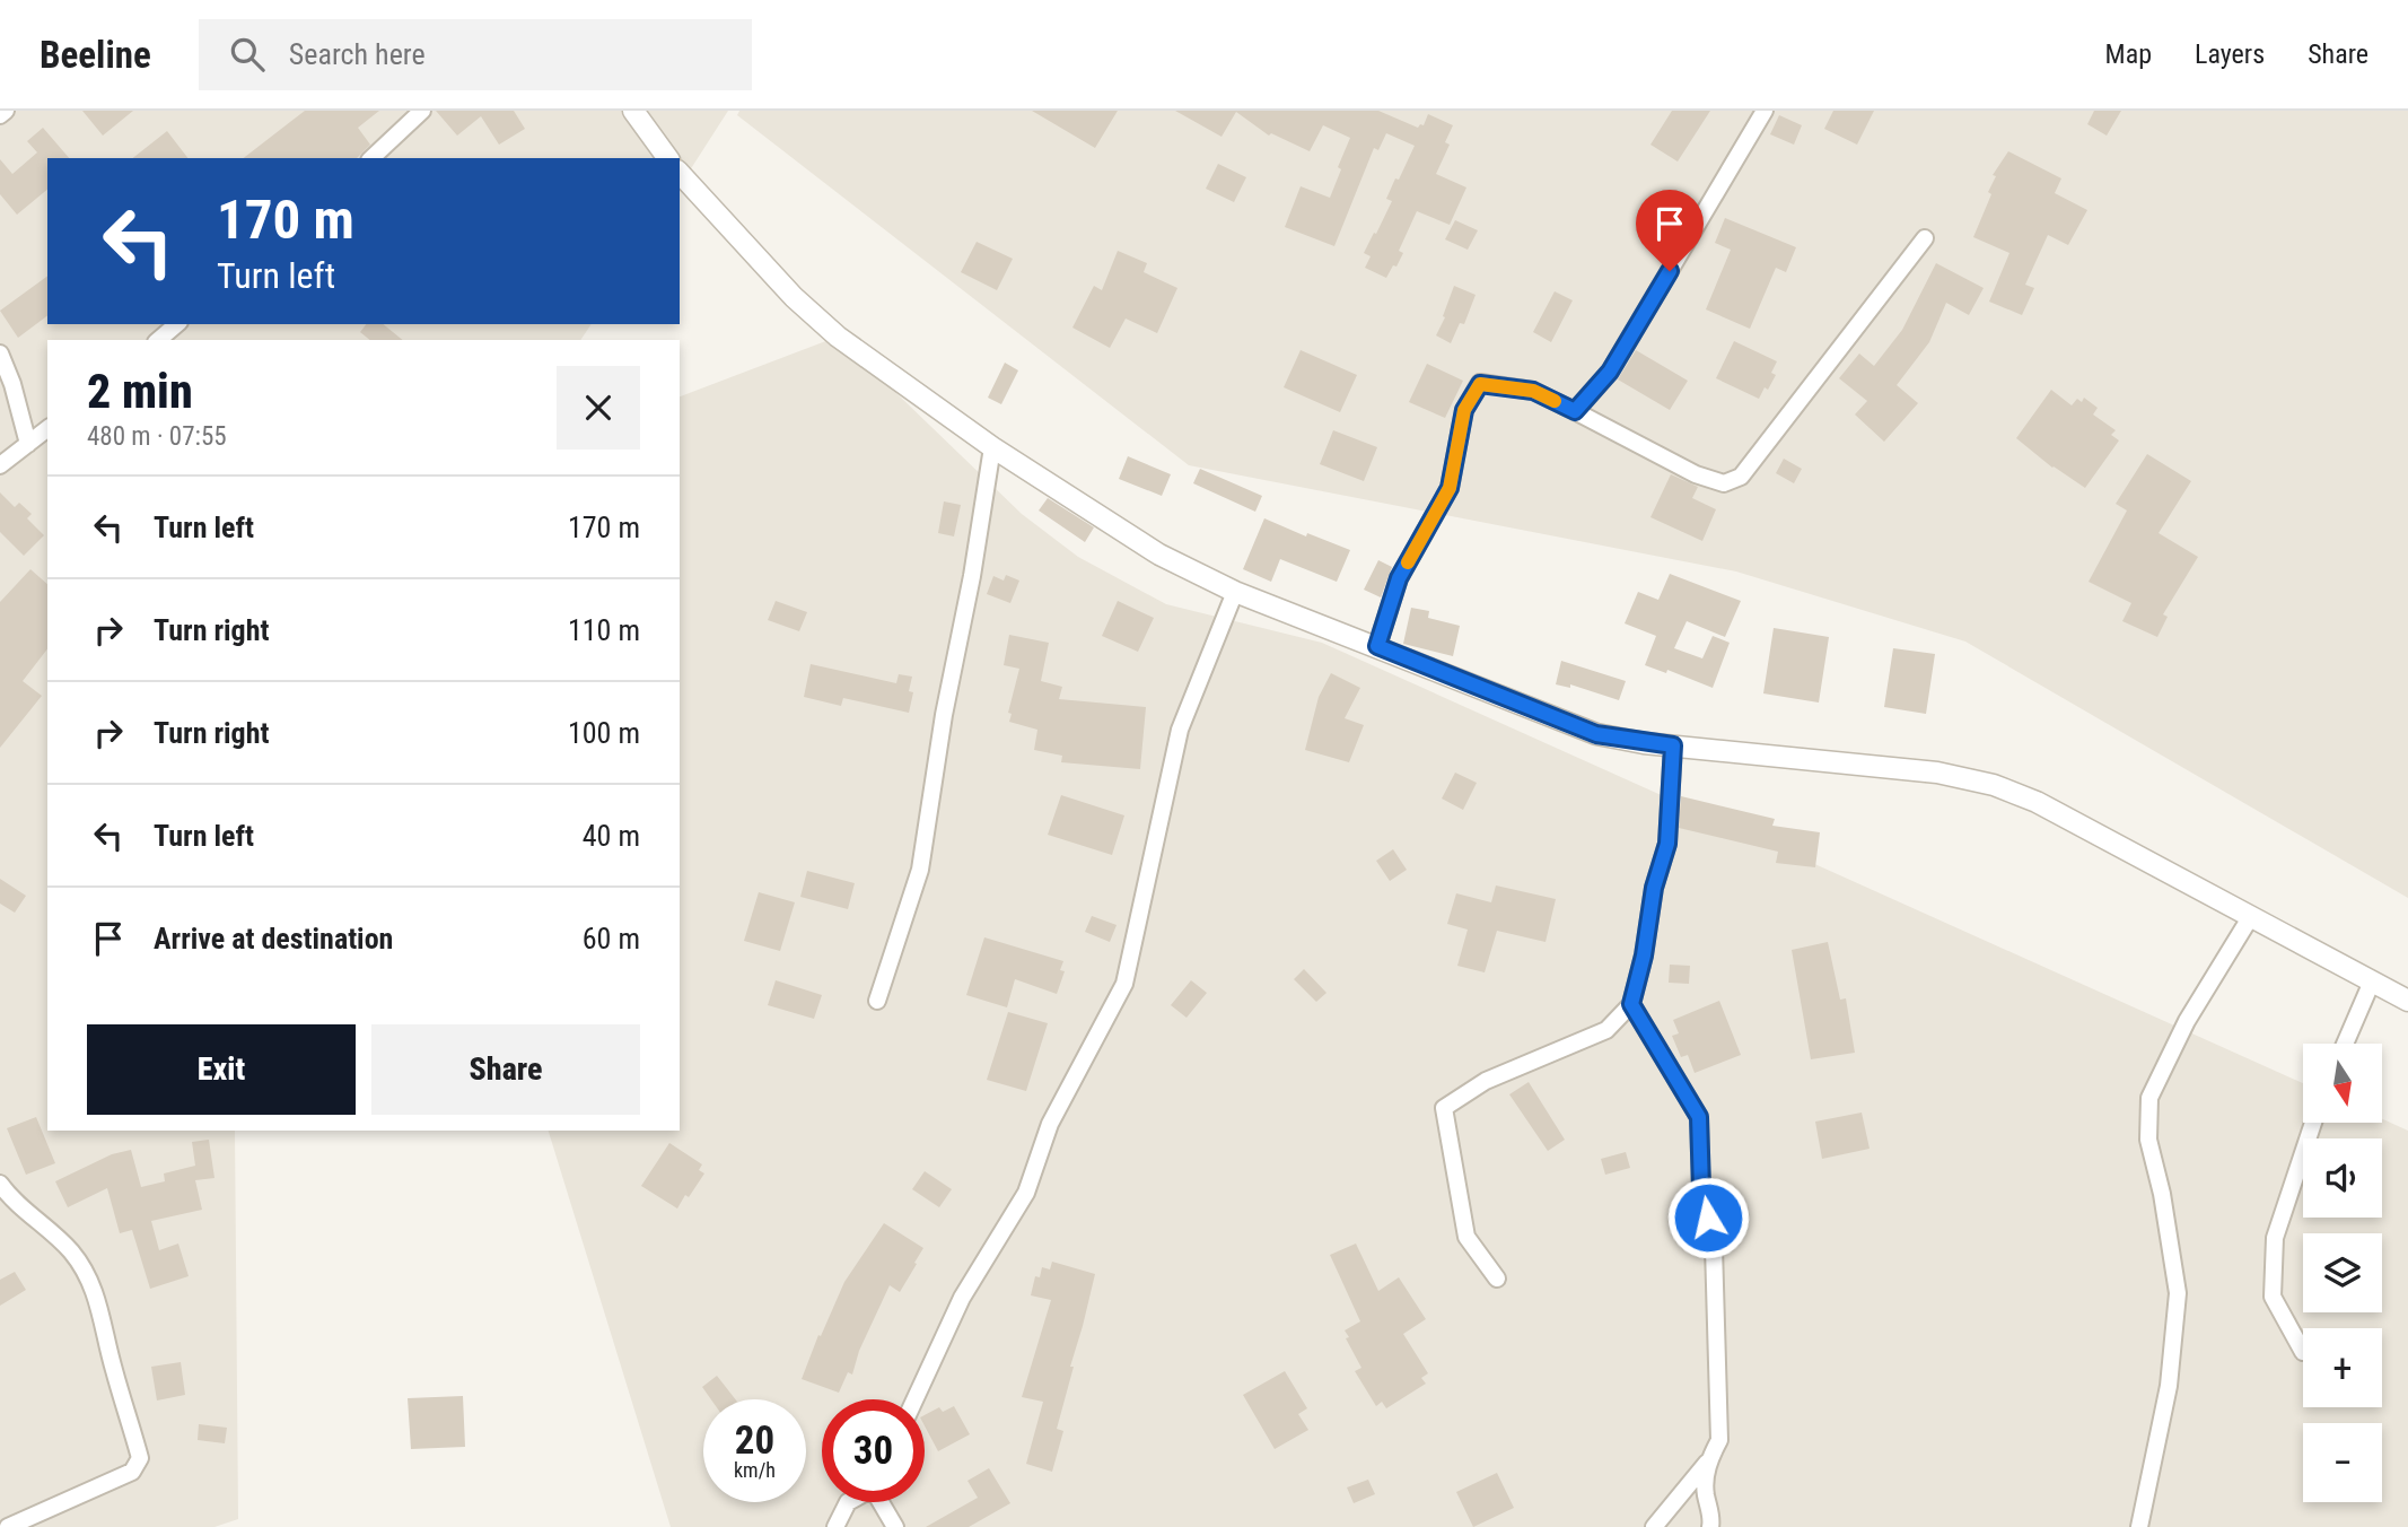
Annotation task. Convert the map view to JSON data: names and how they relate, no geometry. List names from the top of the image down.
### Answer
{
  "north": "bottom",
  "page": {
    "header": "Beeline",
    "search": "Search here",
    "nav": ["Map", "Layers", "Share"],
    "turn": ["170 m", "Turn left"],
    "heading": ["2 min", "480 m · 07:55"],
    "list": [
      {
        "name": "Turn left",
        "value": "170 m"
      },
      {
        "name": "Turn right",
        "value": "110 m"
      },
      {
        "name": "Turn right",
        "value": "100 m"
      },
      {
        "name": "Turn left",
        "value": "40 m"
      },
      {
        "name": "Arrive at destination",
        "value": "60 m"
      }
    ],
    "buttons": ["Exit", "Share"],
    "map_buttons": ["+", "−"],
    "speed": "20 km/h",
    "limit": "30"
  }
}
